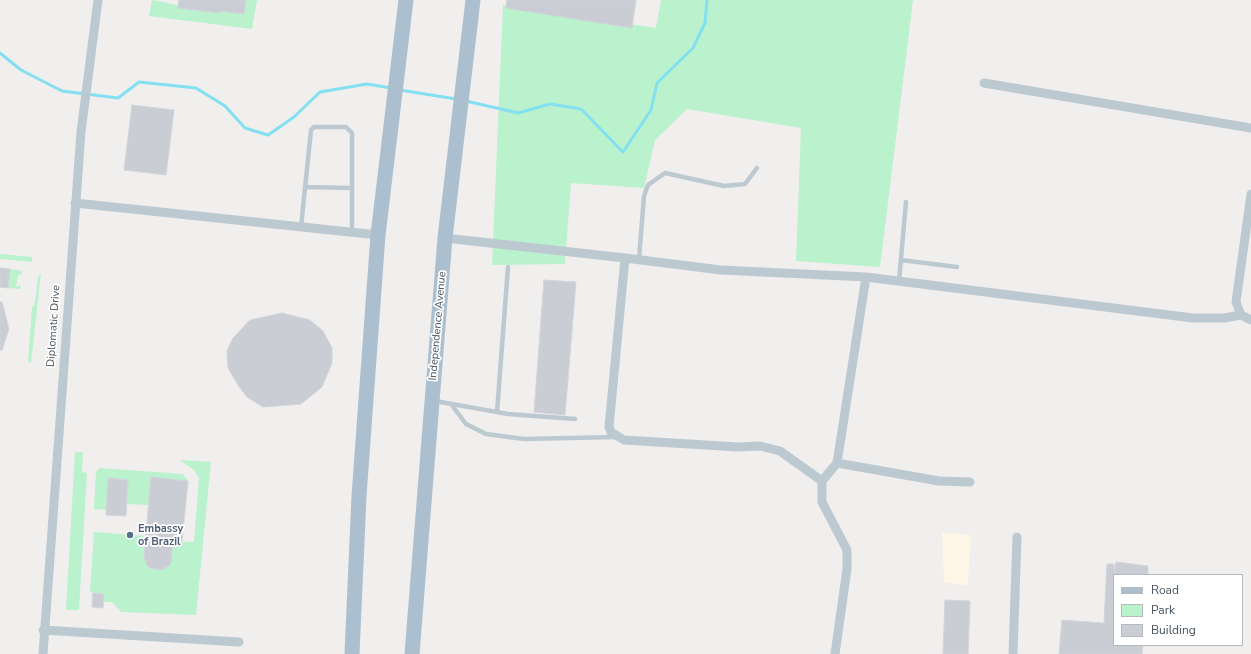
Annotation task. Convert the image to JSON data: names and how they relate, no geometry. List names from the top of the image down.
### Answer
{
  "streets": {
    "main road": ["Independence Avenue"],
    "street": ["Diplomatic Drive"]
  },
  "places": ["Embassy of Brazil"],
  "legend": ["Road", "Park", "Building"]
}
